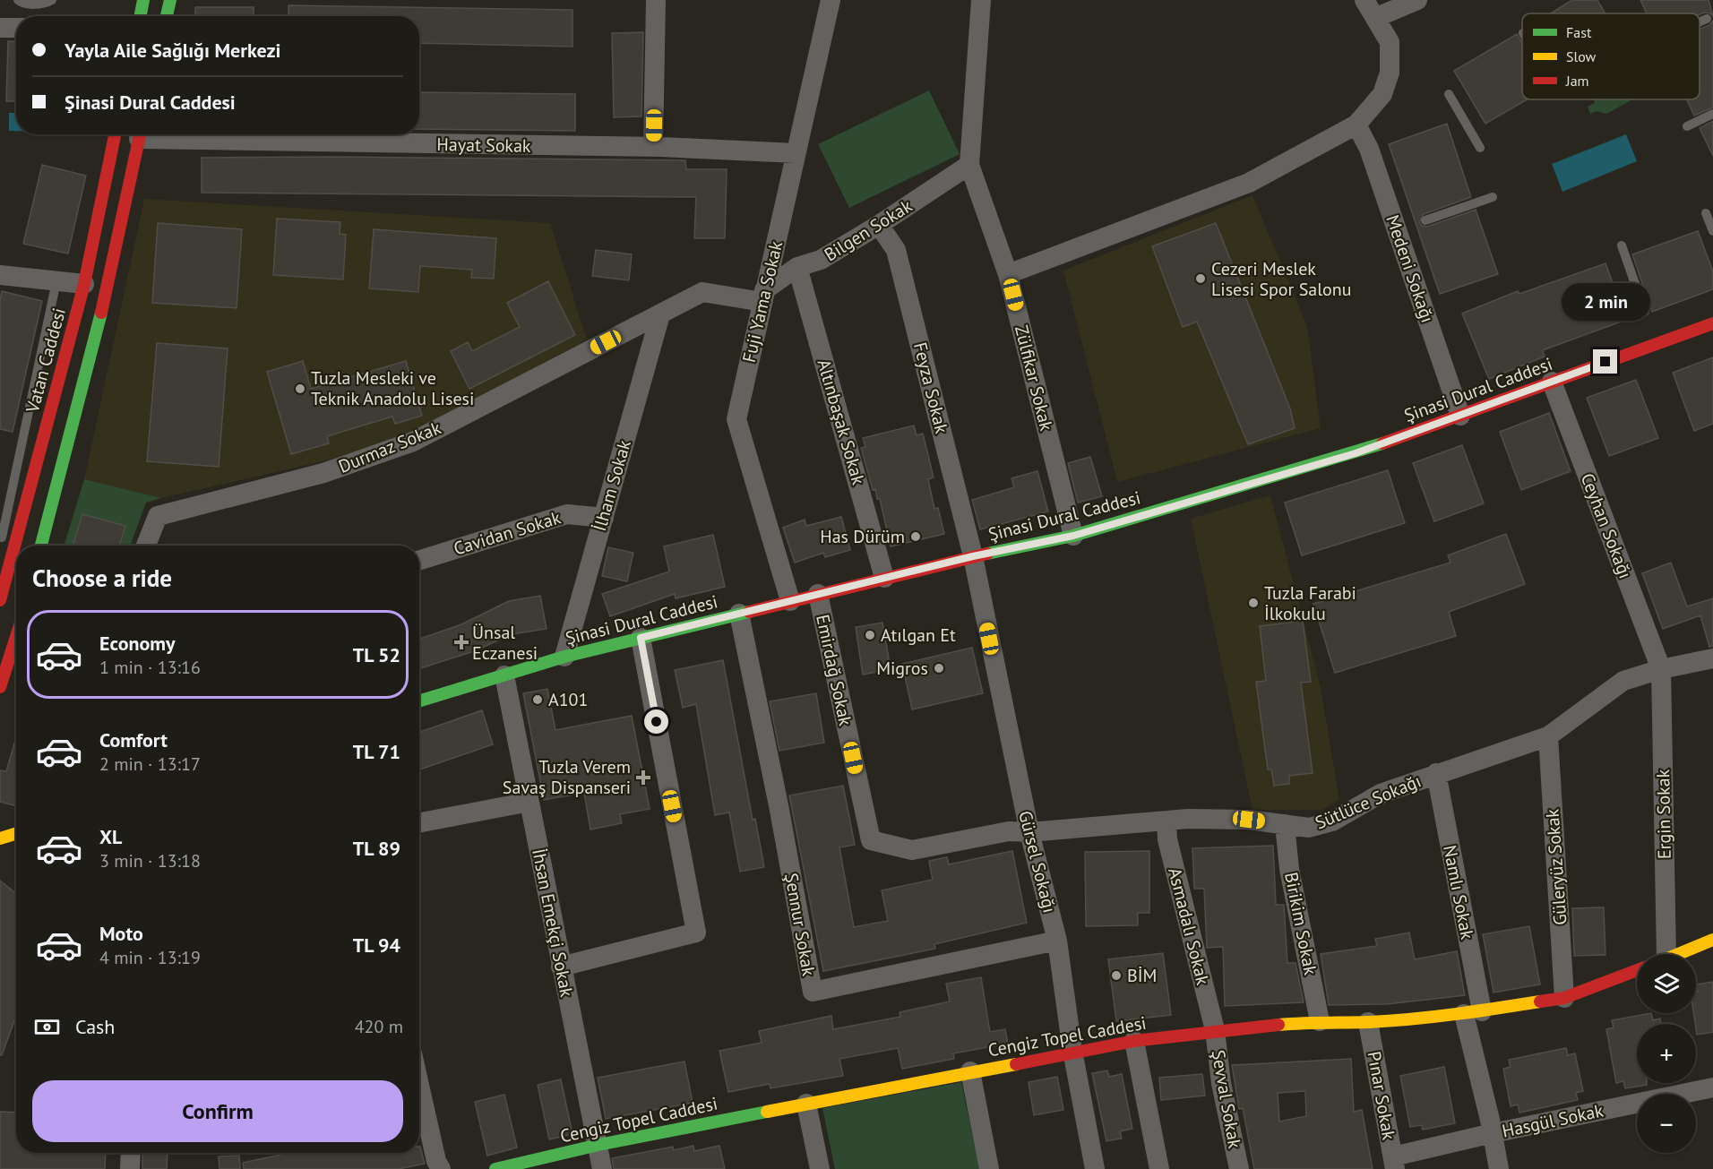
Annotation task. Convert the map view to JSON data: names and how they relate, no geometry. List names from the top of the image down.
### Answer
{
  "streets": {
    "street": [
      "Hayat Sokak",
      "Bilgen Sokak",
      "Medeni Sokağı",
      "Fuji Yama Sokak",
      "Vatan Caddesi",
      "Zülfikar Sokak",
      "Feyza Sokak",
      "Şinasi Dural Caddesi",
      "Altınbaşak Sokak",
      "Durmaz Sokak",
      "İlham Sokak",
      "Ceyhan Sokağı",
      "Cavidan Sokak",
      "Emirdağ Sokak",
      "Sütlüce Sokağı",
      "Ergin Sokak",
      "Gürsel Sokağı",
      "Güleryüz Sokak",
      "Namlı Sokak",
      "İhsan Emekçi Sokak",
      "Birikim Sokak",
      "Şennur Sokak",
      "Asmadalı Sokak",
      "Cengiz Topel Caddesi",
      "Pınar Sokak",
      "Şevval Sokak",
      "Hasgül Sokak"
    ]
  },
  "crossings": [
    ["Hayat Sokak", "Fuji Yama Sokak"],
    ["Bilgen Sokak", "Fuji Yama Sokak"],
    ["Bilgen Sokak", "Zülfikar Sokak"],
    ["Bilgen Sokak", "Feyza Sokak"],
    ["Bilgen Sokak", "Altınbaşak Sokak"],
    ["Bilgen Sokak", "Durmaz Sokak"],
    ["Medeni Sokağı", "Şinasi Dural Caddesi"],
    ["Fuji Yama Sokak", "Şinasi Dural Caddesi"],
    ["Fuji Yama Sokak", "Durmaz Sokak"],
    ["Zülfikar Sokak", "Şinasi Dural Caddesi"],
    ["Feyza Sokak", "Şinasi Dural Caddesi"],
    ["Feyza Sokak", "Gürsel Sokağı"],
    ["Şinasi Dural Caddesi", "Altınbaşak Sokak"],
    ["Şinasi Dural Caddesi", "İlham Sokak"],
    ["Şinasi Dural Caddesi", "Ceyhan Sokağı"],
    ["Şinasi Dural Caddesi", "Emirdağ Sokak"],
    ["Şinasi Dural Caddesi", "Gürsel Sokağı"],
    ["Şinasi Dural Caddesi", "İhsan Emekçi Sokak"],
    ["Şinasi Dural Caddesi", "Şennur Sokak"],
    ["Durmaz Sokak", "İlham Sokak"],
    ["İlham Sokak", "Cavidan Sokak"],
    ["Ceyhan Sokağı", "Sütlüce Sokağı"],
    ["Ceyhan Sokağı", "Ergin Sokak"],
    ["Emirdağ Sokak", "Sütlüce Sokağı"],
    ["Emirdağ Sokak", "Gürsel Sokağı"],
    ["Sütlüce Sokağı", "Ergin Sokak"],
    ["Sütlüce Sokağı", "Gürsel Sokağı"],
    ["Sütlüce Sokağı", "Güleryüz Sokak"],
    ["Sütlüce Sokağı", "Namlı Sokak"],
    ["Sütlüce Sokağı", "Birikim Sokak"],
    ["Sütlüce Sokağı", "Asmadalı Sokak"],
    ["Gürsel Sokağı", "Şennur Sokak"],
    ["Gürsel Sokağı", "Cengiz Topel Caddesi"],
    ["Güleryüz Sokak", "Cengiz Topel Caddesi"],
    ["Namlı Sokak", "Cengiz Topel Caddesi"],
    ["Namlı Sokak", "Hasgül Sokak"],
    ["İhsan Emekçi Sokak", "Cengiz Topel Caddesi"],
    ["Birikim Sokak", "Cengiz Topel Caddesi"],
    ["Asmadalı Sokak", "Cengiz Topel Caddesi"],
    ["Asmadalı Sokak", "Şevval Sokak"],
    ["Cengiz Topel Caddesi", "Pınar Sokak"],
    ["Cengiz Topel Caddesi", "Şevval Sokak"],
    ["Pınar Sokak", "Hasgül Sokak"]
  ],
  "places": {
    "other": [
      "Cezeri Meslek Lisesi Spor Salonu",
      "Tuzla Mesleki ve Teknik Anadolu Lisesi",
      "Has Dürüm",
      "Tuzla Farabi İlkokulu",
      "Atılgan Et",
      "Migros",
      "A101",
      "BİM"
    ],
    "health": ["Ünsal Eczanesi", "Tuzla Verem Savaş Dispanseri"]
  },
  "legend": ["Fast", "Slow", "Jam"],
  "page": {
    "banner": ["Yayla Aile Sağlığı Merkezi", "Şinasi Dural Caddesi"],
    "bubble": "2 min",
    "heading": "Choose a ride",
    "list": [
      {
        "name": "Economy",
        "note": "1 min · 13:16",
        "value": "TL 52"
      },
      {
        "name": "Comfort",
        "note": "2 min · 13:17",
        "value": "TL 71"
      },
      {
        "name": "XL",
        "note": "3 min · 13:18",
        "value": "TL 89"
      },
      {
        "name": "Moto",
        "note": "4 min · 13:19",
        "value": "TL 94"
      }
    ],
    "map_buttons": ["+", "−"],
    "pay": ["Cash", "420 m"],
    "buttons": "Confirm"
  }
}
